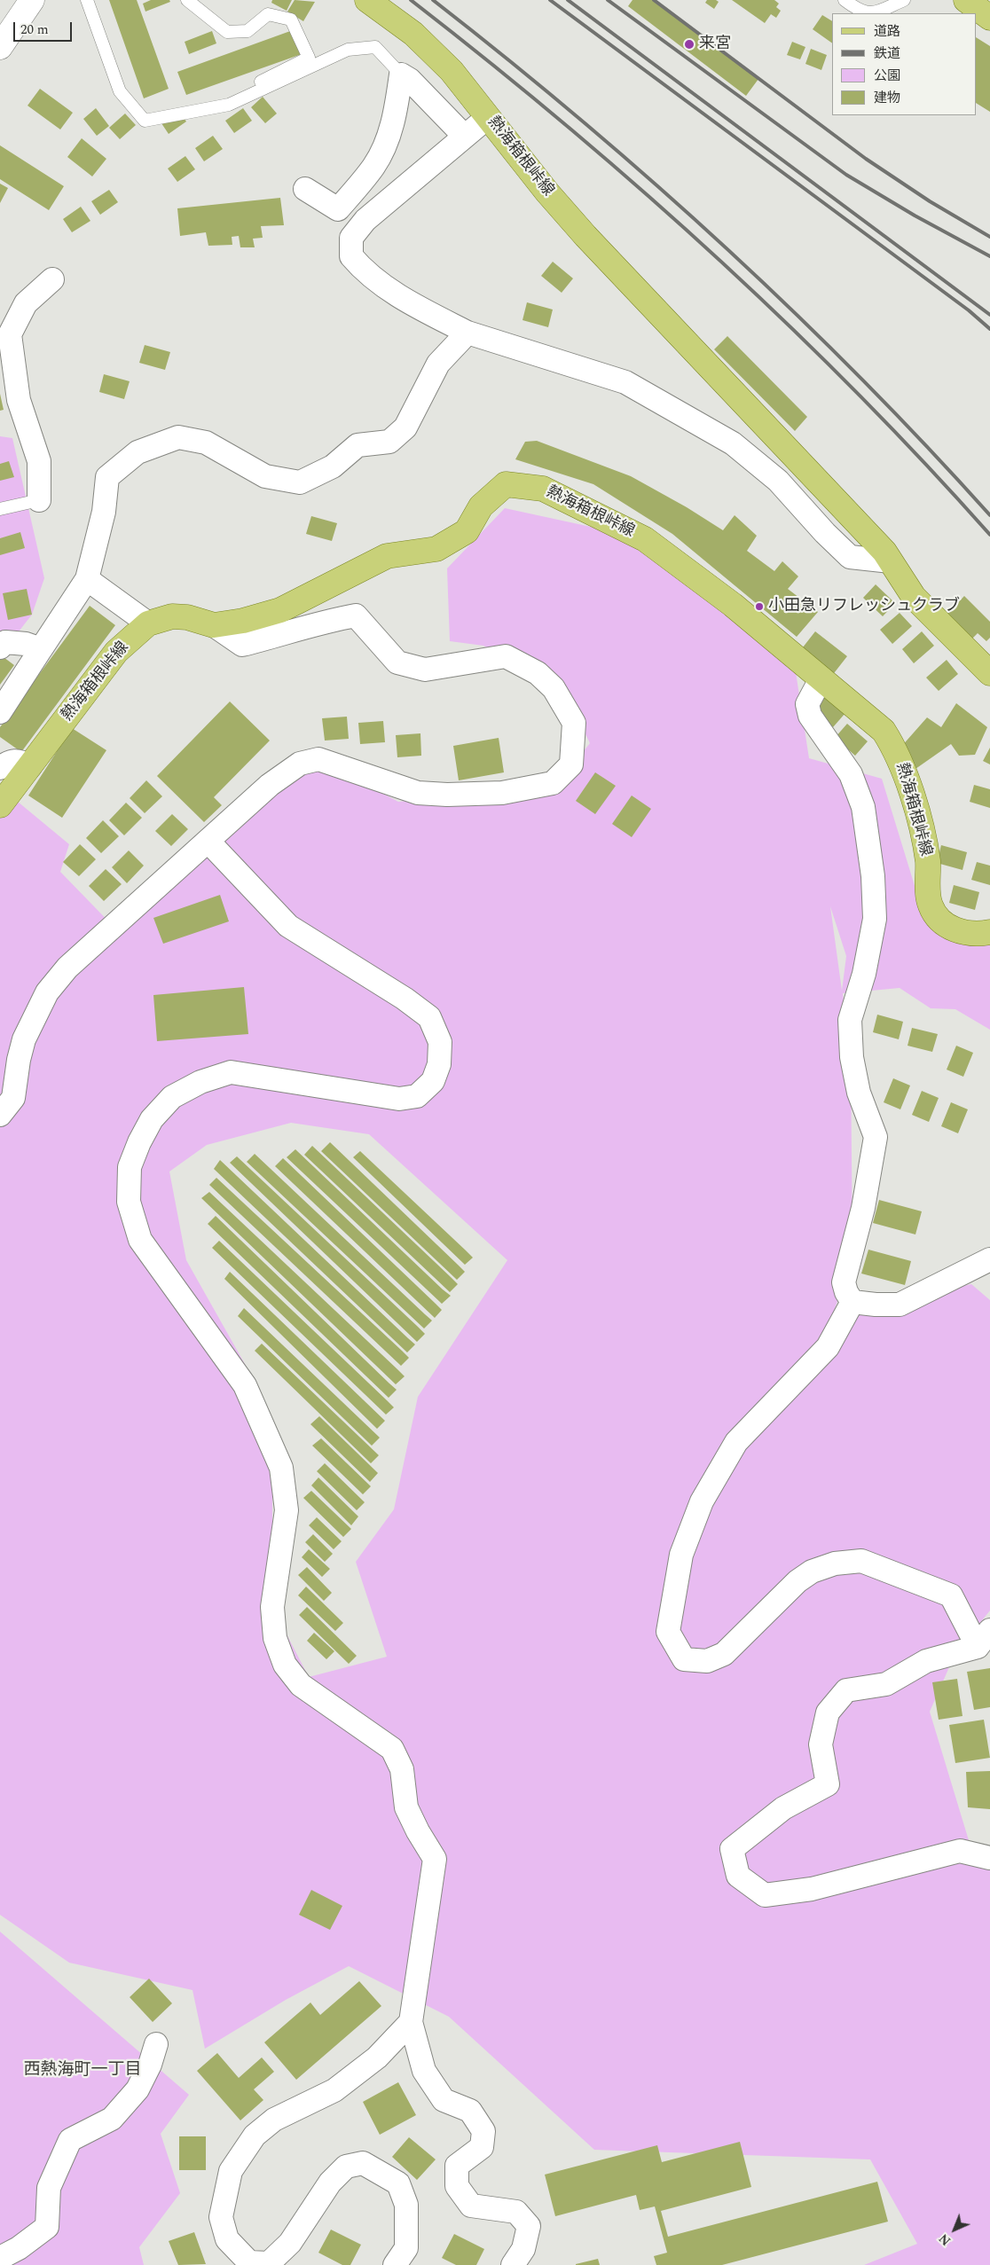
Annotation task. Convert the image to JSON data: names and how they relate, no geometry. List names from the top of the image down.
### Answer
{
  "streets": {
    "main road": ["熱海箱根峠線"]
  },
  "districts": ["西熱海町一丁目"],
  "places": ["来宮", "小田急リフレッシュクラブ"],
  "legend": [
    "道路",
    "鉄道",
    "公園",
    "建物"
  ],
  "scale_bar": "20 m",
  "north": "bottom left"
}
